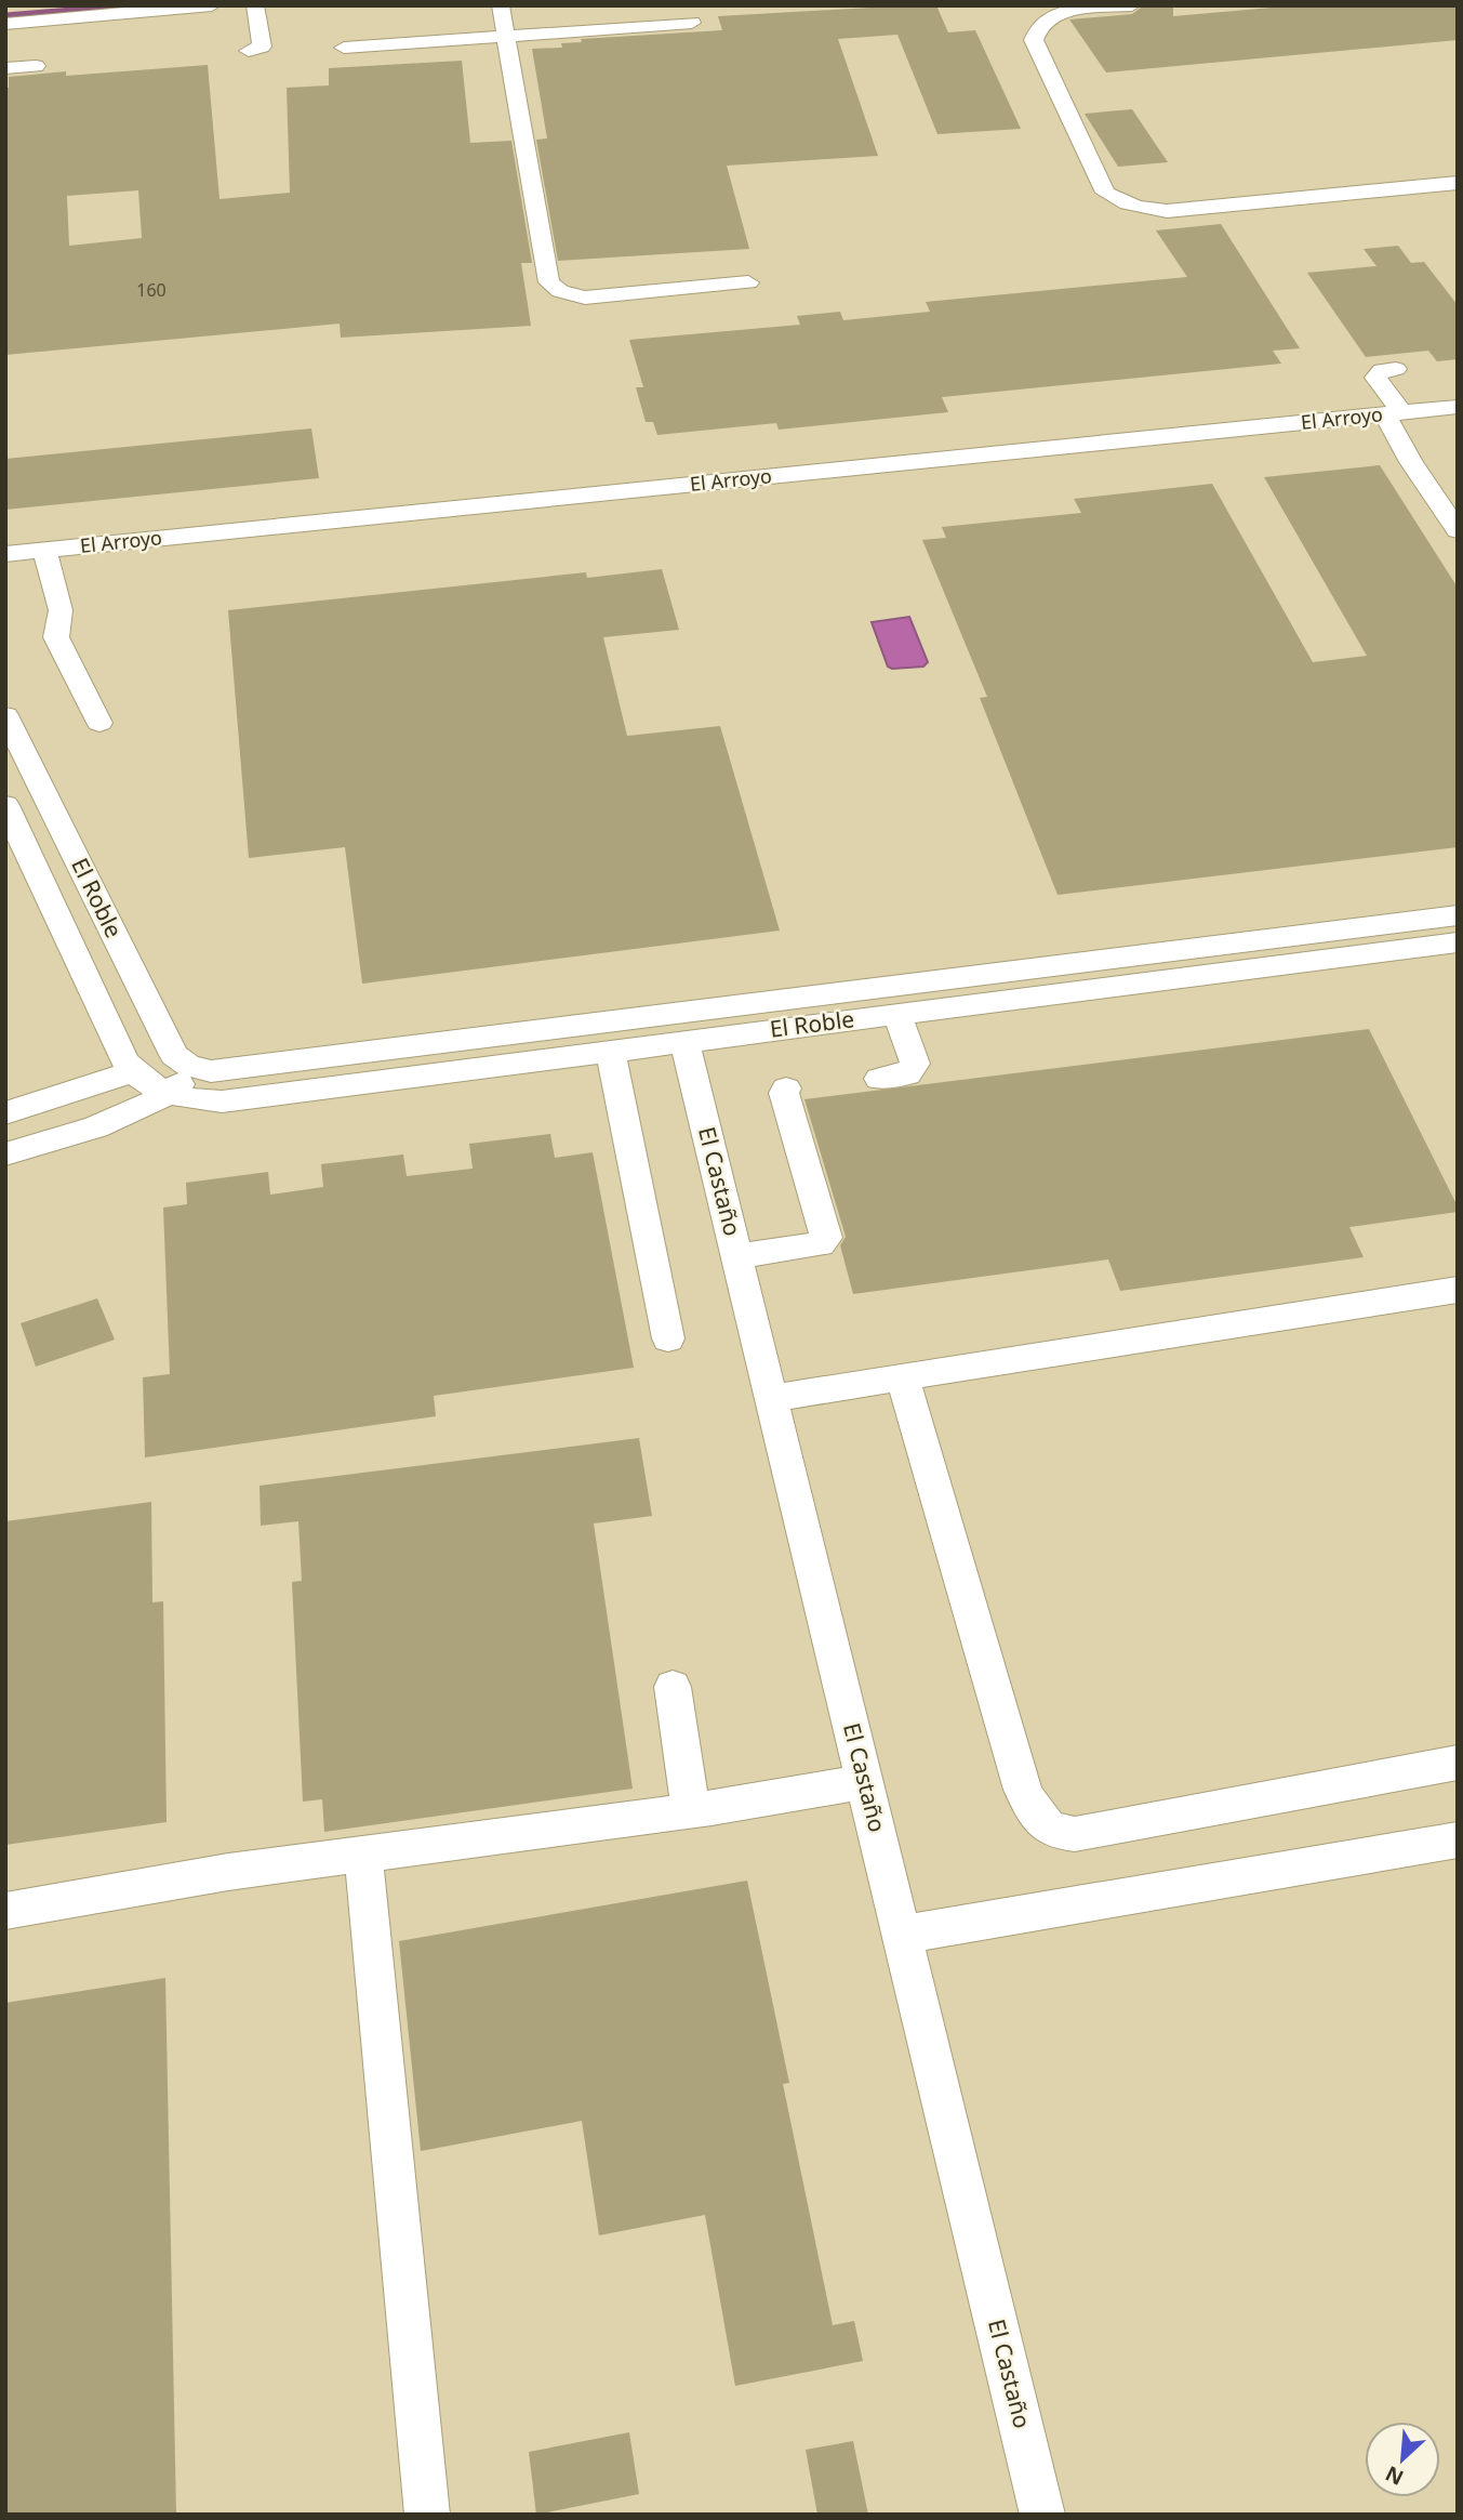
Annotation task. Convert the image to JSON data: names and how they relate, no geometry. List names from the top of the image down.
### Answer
{
  "streets": {
    "street": ["El Arroyo", "El Roble", "El Castaño"]
  },
  "crossings": [
    ["El Roble", "El Castaño"]
  ],
  "house_numbers": ["160"],
  "north": "bottom left"
}
